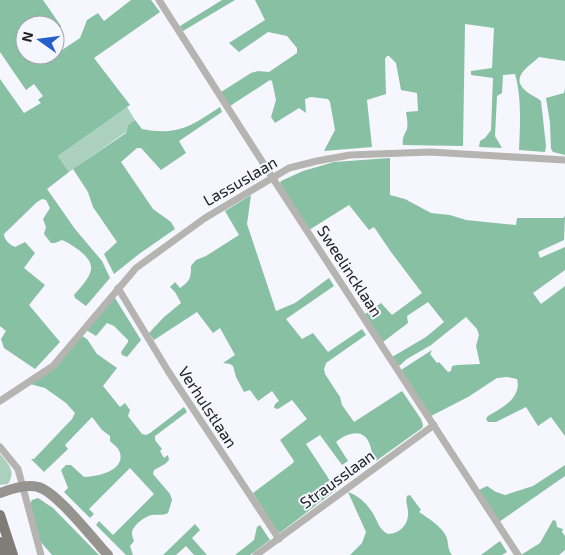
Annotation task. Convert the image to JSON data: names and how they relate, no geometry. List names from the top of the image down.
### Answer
{
  "streets": {
    "street": [
      "Lassuslaan",
      "Sweelincklaan",
      "Verhulstlaan",
      "Strausslaan"
    ]
  },
  "crossings": [
    ["Lassuslaan", "Sweelincklaan"],
    ["Lassuslaan", "Verhulstlaan"],
    ["Sweelincklaan", "Strausslaan"],
    ["Verhulstlaan", "Strausslaan"]
  ],
  "north": "left"
}
